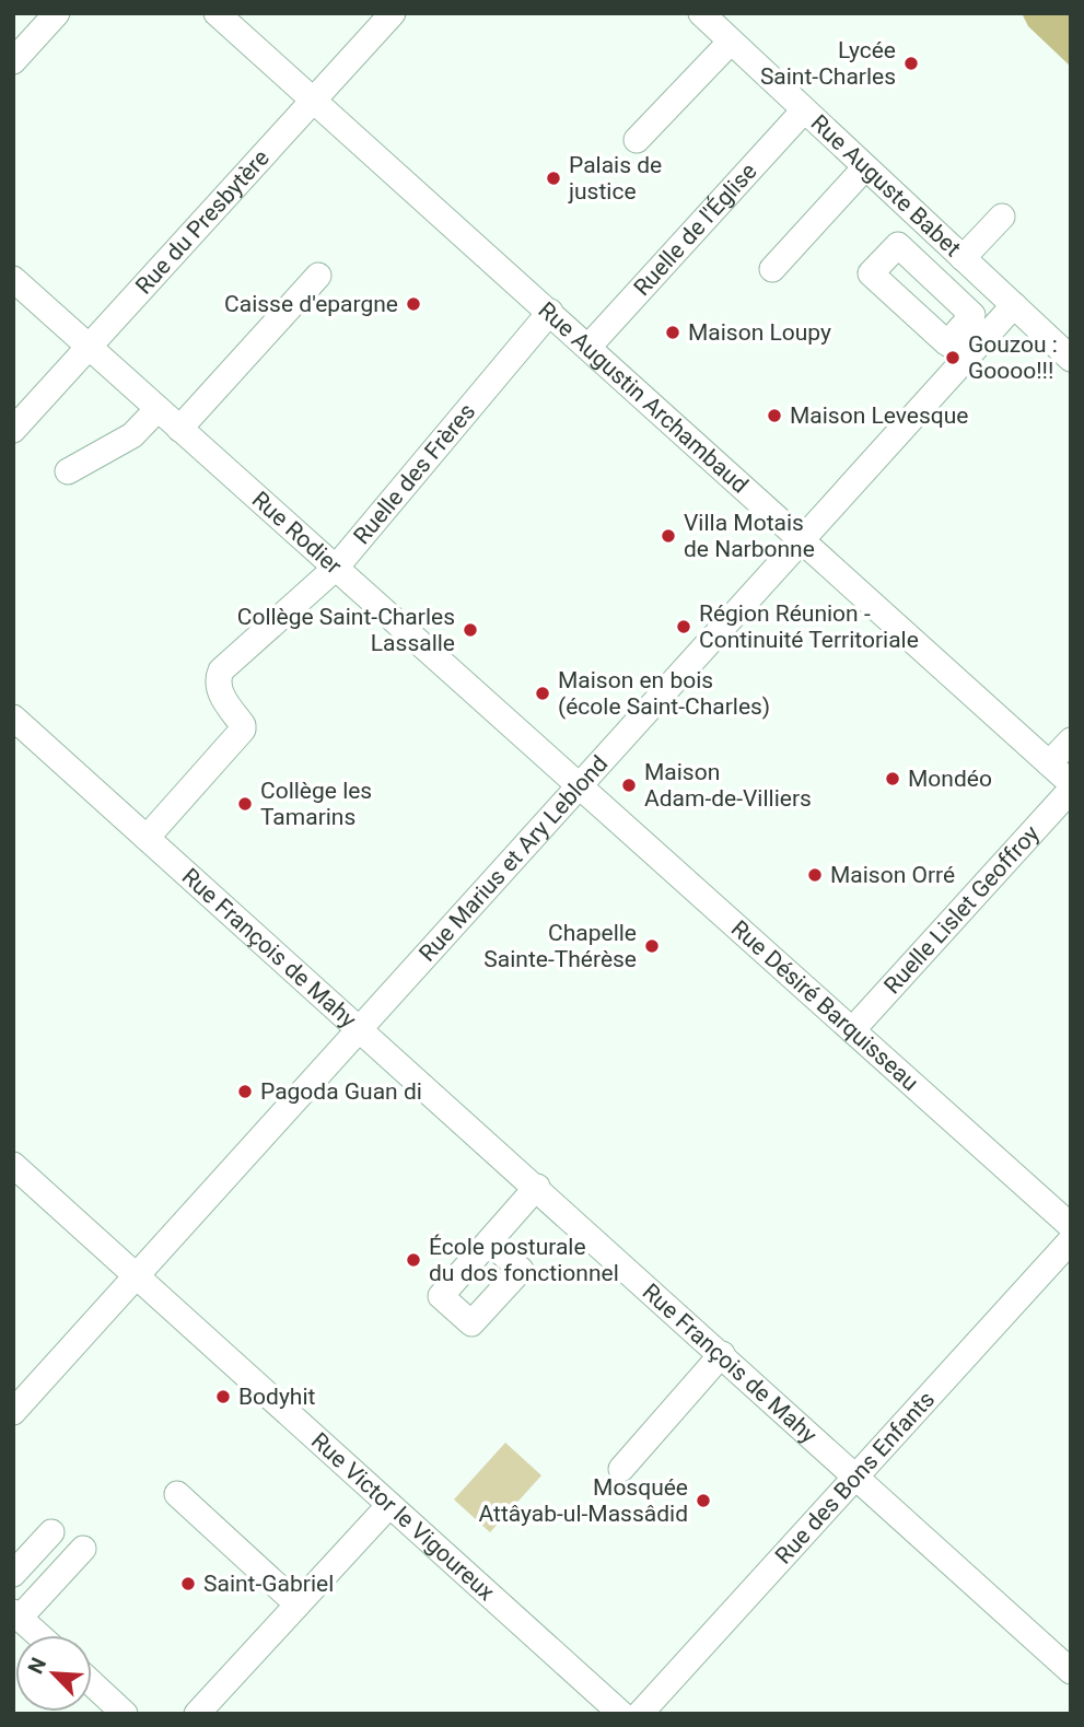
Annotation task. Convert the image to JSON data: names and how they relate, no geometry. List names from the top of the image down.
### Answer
{
  "streets": {
    "street": [
      "Rue Auguste Babet",
      "Rue du Presbytère",
      "Ruelle de l'Église",
      "Rue Augustin Archambaud",
      "Ruelle des Frères",
      "Rue Rodier",
      "Rue Marius et Ary Leblond",
      "Ruelle Lislet Geoffroy",
      "Rue François de Mahy",
      "Rue Désiré Barquisseau",
      "Rue des Bons Enfants",
      "Rue Victor le Vigoureux"
    ]
  },
  "crossings": [
    ["Rue Auguste Babet", "Ruelle de l'Église"],
    ["Rue Auguste Babet", "Rue Marius et Ary Leblond"],
    ["Rue du Presbytère", "Rue Augustin Archambaud"],
    ["Rue du Presbytère", "Rue Rodier"],
    ["Ruelle de l'Église", "Rue Augustin Archambaud"],
    ["Rue Augustin Archambaud", "Ruelle des Frères"],
    ["Rue Augustin Archambaud", "Rue Marius et Ary Leblond"],
    ["Ruelle des Frères", "Rue Rodier"],
    ["Ruelle des Frères", "Rue François de Mahy"],
    ["Rue Rodier", "Rue Marius et Ary Leblond"],
    ["Rue Rodier", "Rue Désiré Barquisseau"],
    ["Rue Marius et Ary Leblond", "Rue François de Mahy"],
    ["Rue Marius et Ary Leblond", "Rue Désiré Barquisseau"],
    ["Rue Marius et Ary Leblond", "Rue Victor le Vigoureux"],
    ["Ruelle Lislet Geoffroy", "Rue Désiré Barquisseau"],
    ["Rue François de Mahy", "Rue des Bons Enfants"]
  ],
  "places": [
    "Lycée Saint-Charles",
    "Palais de justice",
    "Caisse d'epargne",
    "Maison Loupy",
    "Gouzou : Goooo!!!",
    "Maison Levesque",
    "Villa Motais de Narbonne",
    "Région Réunion - Continuité Territoriale",
    "Collège Saint-Charles Lassalle",
    "Maison en bois (école Saint-Charles)",
    "Mondéo",
    "Maison Adam-de-Villiers",
    "Collège les Tamarins",
    "Maison Orré",
    "Chapelle Sainte-Thérèse",
    "Pagoda Guan di",
    "École posturale du dos fonctionnel",
    "Bodyhit",
    "Mosquée Attâyab-ul-Massâdid",
    "Saint-Gabriel"
  ],
  "north": "top left"
}
